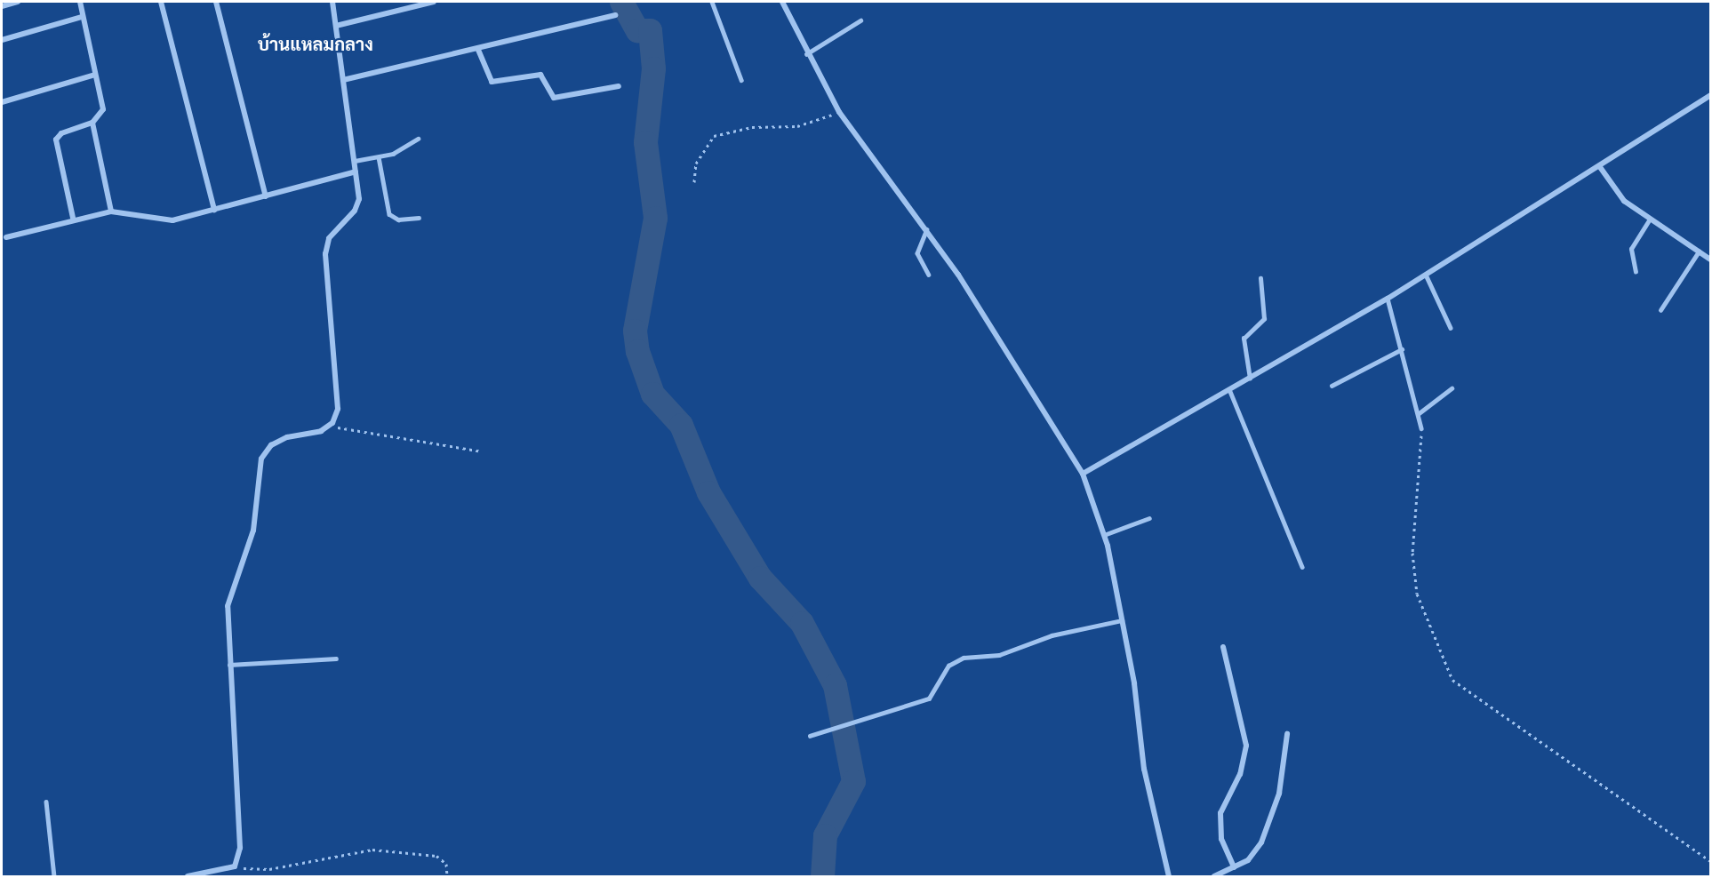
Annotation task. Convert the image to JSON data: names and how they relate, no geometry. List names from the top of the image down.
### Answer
{
  "districts": ["บ้านแหลมกลาง"]
}
